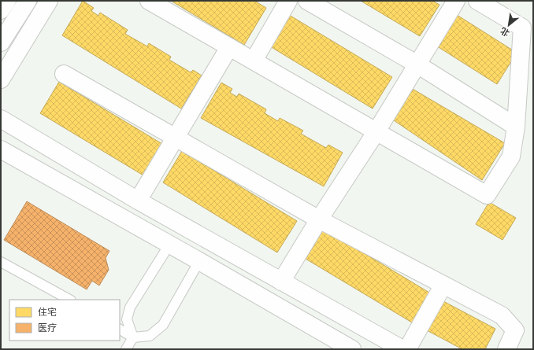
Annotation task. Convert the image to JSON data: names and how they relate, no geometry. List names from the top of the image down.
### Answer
{
  "legend": ["住宅", "医疗"],
  "north": "bottom left"
}
